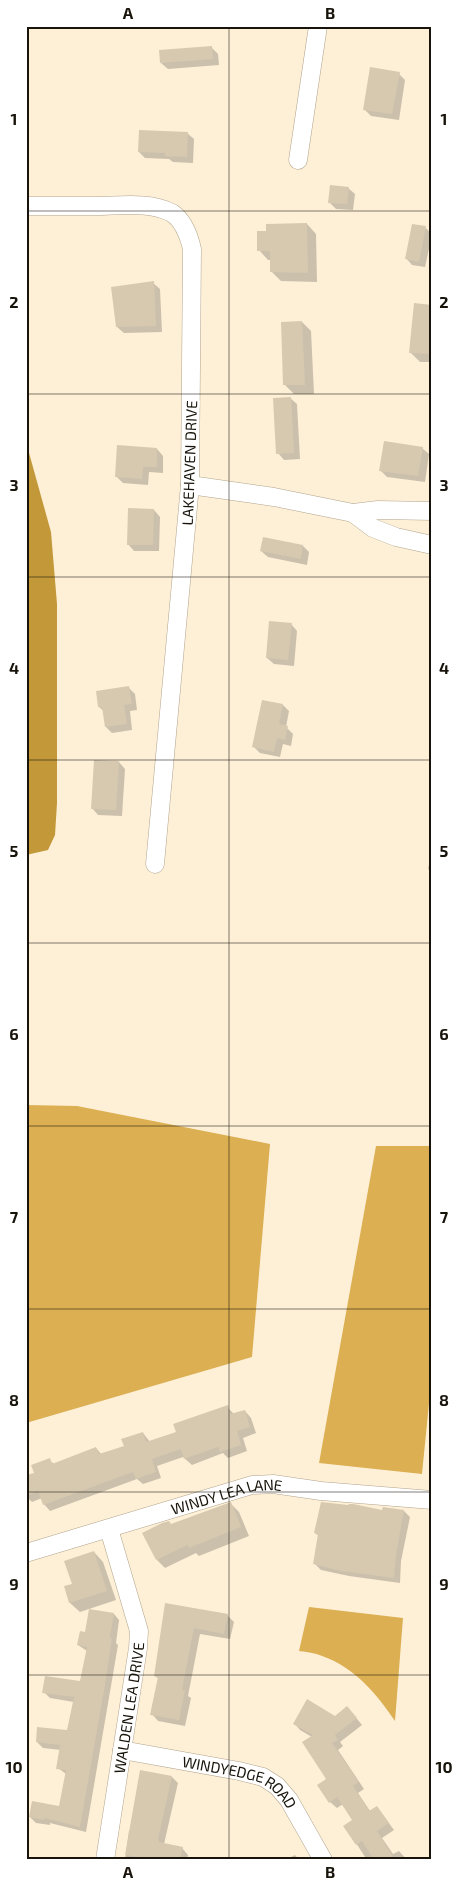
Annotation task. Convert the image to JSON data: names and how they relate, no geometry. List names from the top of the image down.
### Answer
{
  "streets": {
    "street": [
      "LAKEHAVEN DRIVE",
      "WINDY LEA LANE",
      "WALDEN LEA DRIVE",
      "WINDYEDGE ROAD"
    ]
  },
  "crossings": [
    ["WINDY LEA LANE", "WALDEN LEA DRIVE"],
    ["WALDEN LEA DRIVE", "WINDYEDGE ROAD"]
  ],
  "grid": {
    "columns": ["A", "B"],
    "rows": [
      "1",
      "2",
      "3",
      "4",
      "5",
      "6",
      "7",
      "8",
      "9",
      "10"
    ]
  }
}
